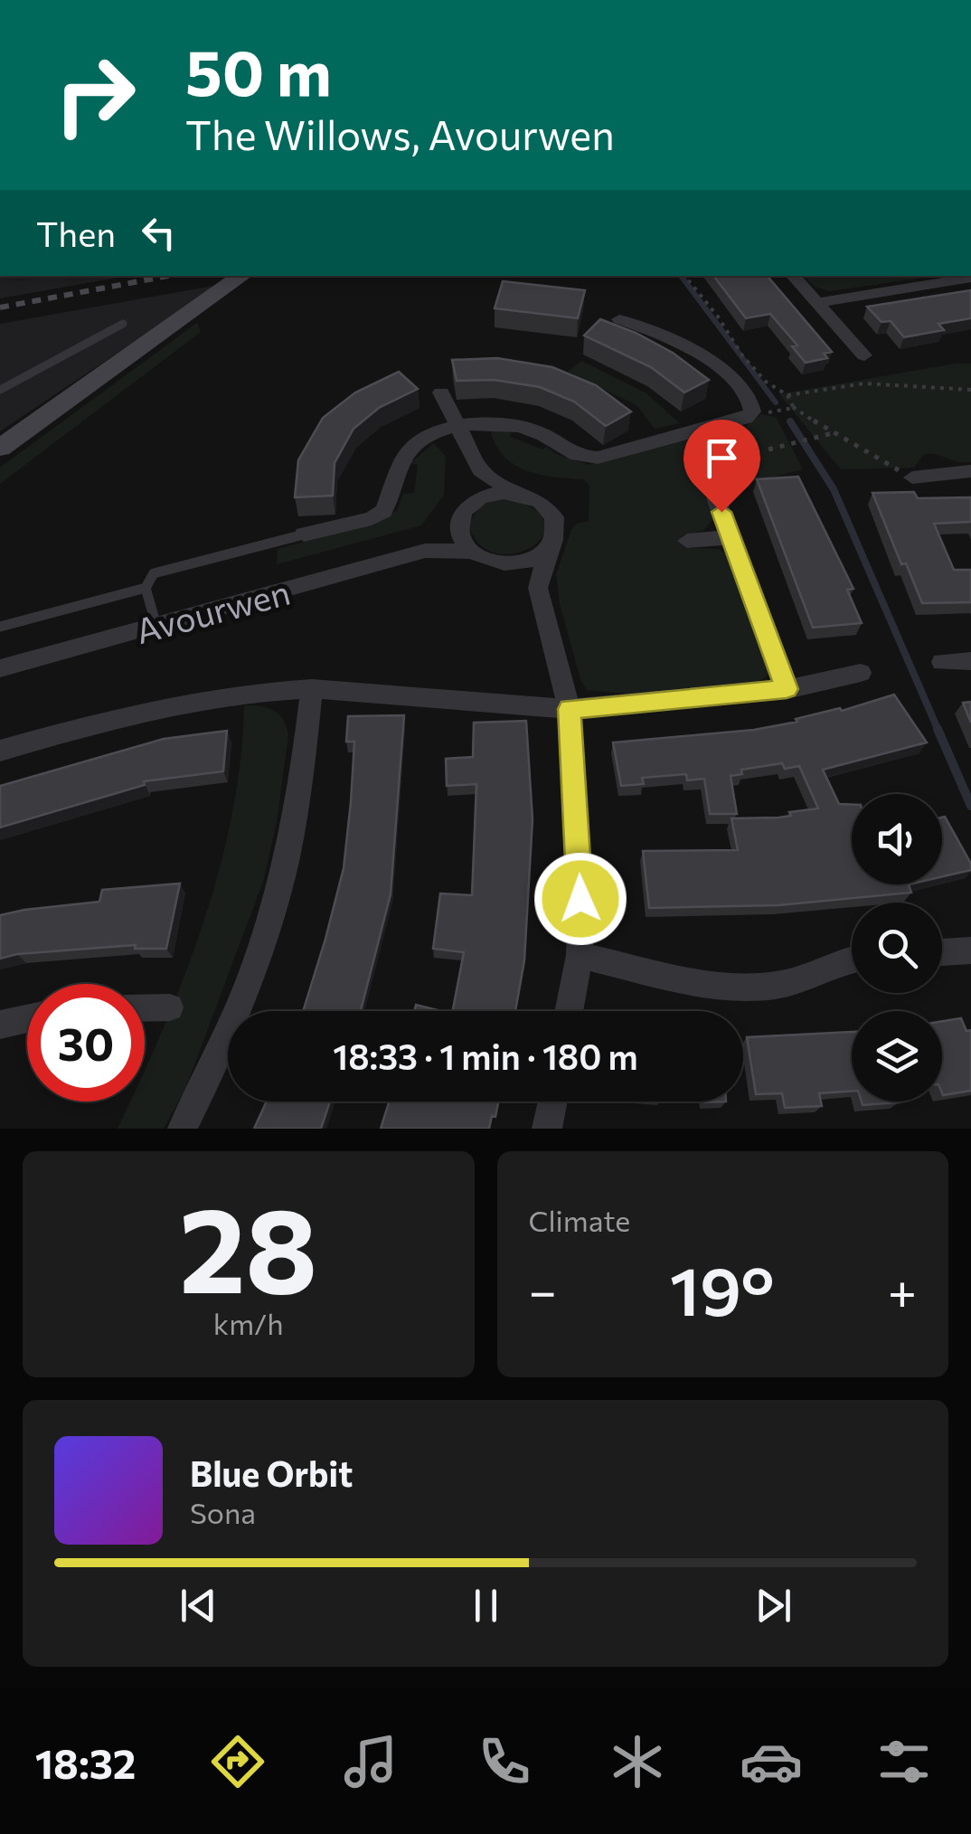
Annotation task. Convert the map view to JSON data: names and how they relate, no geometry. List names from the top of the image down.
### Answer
{
  "streets": {
    "street": ["Avourwen"]
  },
  "page": {
    "turn": ["50 m", "The Willows, Avourwen"],
    "then": "Then",
    "limit": "30",
    "trip": "18:33 · 1 min · 180 m",
    "tile": [
      ["28", "km/h"],
      "Climate"
    ],
    "heat": ["−", "19°", "+"],
    "song": ["Blue Orbit", "Sona"],
    "tabs": "18:32"
  }
}
